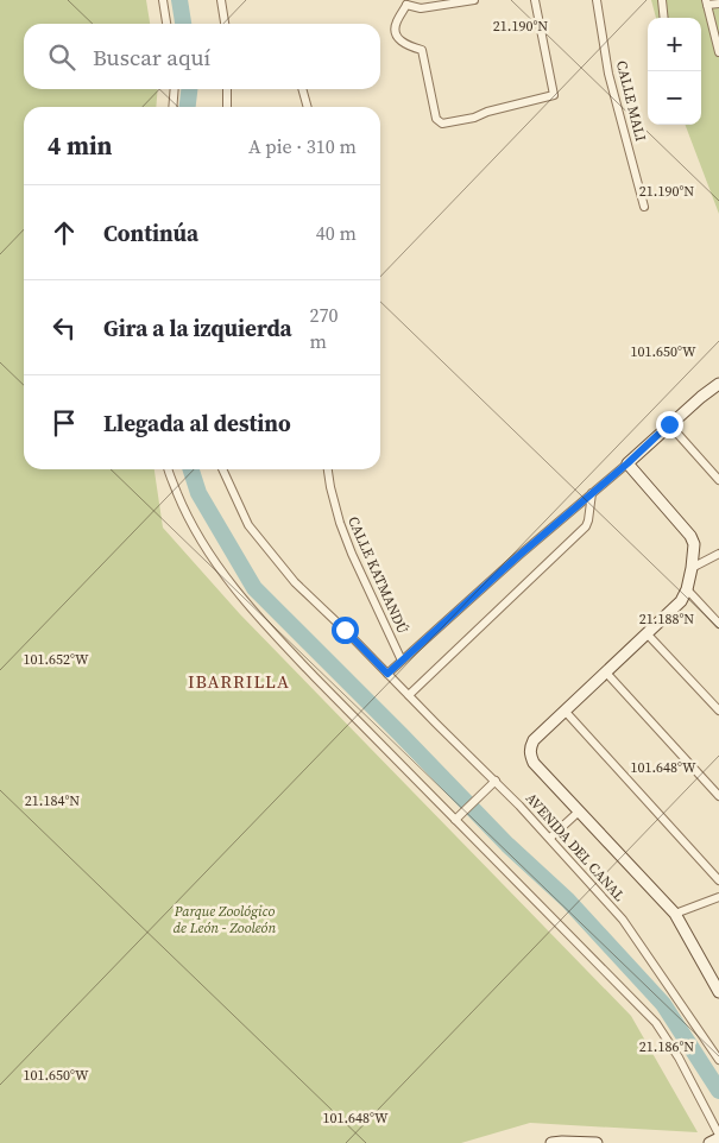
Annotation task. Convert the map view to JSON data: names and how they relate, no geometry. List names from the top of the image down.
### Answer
{
  "streets": {
    "street": ["CALLE MALI", "CALLE KATMANDÚ", "AVENIDA DEL CANAL"]
  },
  "districts": ["IBARRILLA"],
  "parks": ["Parque Zoológico de León - Zooleón"],
  "page": {
    "map_buttons": ["+", "−"],
    "search": "Buscar aquí",
    "heading": ["4 min", "A pie · 310 m"],
    "list": [
      ["Continúa", "40 m"],
      ["Gira a la izquierda", "270 m"],
      "Llegada al destino"
    ]
  },
  "coordinates": [
    "21.190°N",
    "101.650°W",
    "21.188°N",
    "101.652°W",
    "101.648°W",
    "21.184°N",
    "21.186°N"
  ]
}
